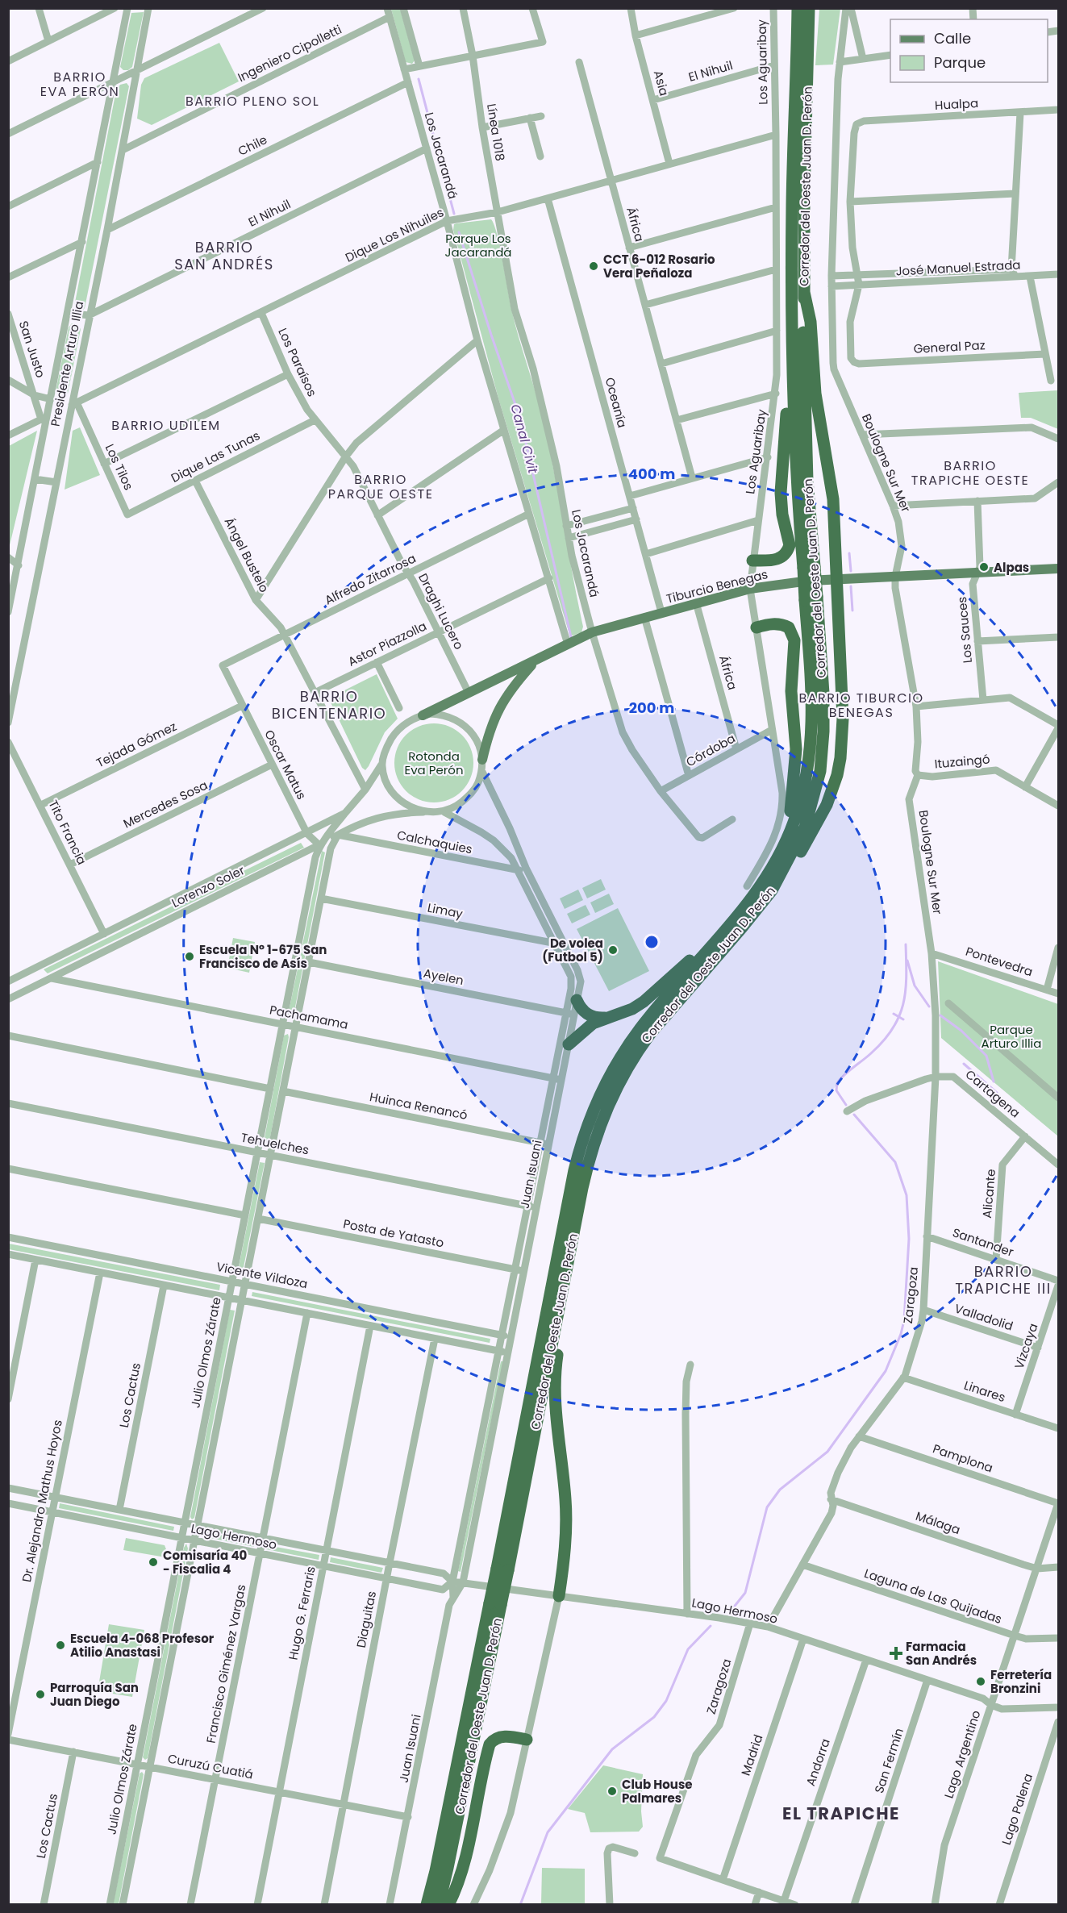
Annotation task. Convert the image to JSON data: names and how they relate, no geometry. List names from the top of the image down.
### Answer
{
  "streets": {
    "highway": ["Corredor del Oeste Juan D. Perón"],
    "main road": ["Tiburcio Benegas"],
    "street": [
      "Ingeniero Cipolletti",
      "Los Aguaribay",
      "El Nihuil",
      "Asia",
      "Hualpa",
      "Línea 1018",
      "Chile",
      "Los Jacarandá",
      "África",
      "Dique Los Nihuiles",
      "José Manuel Estrada",
      "General Paz",
      "San Justo",
      "Los Paraísos",
      "Presidente Arturo Illia",
      "Oceanía",
      "Dique Las Tunas",
      "Boulogne Sur Mer",
      "Los Tilos",
      "Ángel Bustelo",
      "Alfredo Zitarrosa",
      "Draghi Lucero",
      "Los Sauces",
      "Astor Piazzolla",
      "Tejada Gómez",
      "Córdoba",
      "Ituzaingó",
      "Oscar Matus",
      "Mercedes Sosa",
      "Tito Francia",
      "Calchaquies",
      "Lorenzo Soler",
      "Limay",
      "Pontevedra",
      "Ayelen",
      "Pachamama",
      "Cartagena",
      "Huinca Renancó",
      "Tehuelches",
      "Juan Isuani",
      "Alicante",
      "Posta de Yatasto",
      "Santander",
      "Vicente Vildoza",
      "Zaragoza",
      "Valladolid",
      "Vizcaya",
      "Julio Olmos Zárate",
      "Linares",
      "Los Cactus",
      "Pamplona",
      "Dr. Alejandro Mathus Hoyos",
      "Málaga",
      "Lago Hermoso",
      "Laguna de Las Quijadas",
      "Hugo G. Ferraris",
      "Diaguitas",
      "Francisco Giménez Vargas",
      "Lago Argentino",
      "Madrid",
      "San Fermín",
      "Andorra",
      "Curuzú Cuatiá",
      "Lago Palena"
    ]
  },
  "crossings": [
    ["Ingeniero Cipolletti", "Los Jacarandá"],
    ["Ingeniero Cipolletti", "Presidente Arturo Illia"],
    ["Los Aguaribay", "El Nihuil"],
    ["Los Aguaribay", "Corredor del Oeste Juan D. Perón"],
    ["Los Aguaribay", "Dique Los Nihuiles"],
    ["Los Aguaribay", "Tiburcio Benegas"],
    ["Los Aguaribay", "Córdoba"],
    ["El Nihuil", "Asia"],
    ["El Nihuil", "Los Jacarandá"],
    ["El Nihuil", "Presidente Arturo Illia"],
    ["Asia", "Dique Los Nihuiles"],
    ["Línea 1018", "Los Jacarandá"],
    ["Línea 1018", "Dique Los Nihuiles"],
    ["Chile", "Los Jacarandá"],
    ["Chile", "Presidente Arturo Illia"],
    ["Los Jacarandá", "Dique Los Nihuiles"],
    ["Los Jacarandá", "Alfredo Zitarrosa"],
    ["Los Jacarandá", "Tiburcio Benegas"],
    ["Los Jacarandá", "Astor Piazzolla"],
    ["Los Jacarandá", "Córdoba"],
    ["África", "Dique Los Nihuiles"],
    ["África", "Tiburcio Benegas"],
    ["África", "Córdoba"],
    ["Dique Los Nihuiles", "Los Paraísos"],
    ["Dique Los Nihuiles", "Presidente Arturo Illia"],
    ["Dique Los Nihuiles", "Oceanía"],
    ["Dique Los Nihuiles", "Los Tilos"],
    ["José Manuel Estrada", "General Paz"],
    ["José Manuel Estrada", "Boulogne Sur Mer"],
    ["San Justo", "Presidente Arturo Illia"],
    ["Los Paraísos", "Dique Las Tunas"],
    ["Los Paraísos", "Draghi Lucero"],
    ["Presidente Arturo Illia", "Los Tilos"],
    ["Oceanía", "Tiburcio Benegas"],
    ["Dique Las Tunas", "Los Tilos"],
    ["Dique Las Tunas", "Ángel Bustelo"],
    ["Dique Las Tunas", "Draghi Lucero"],
    ["Boulogne Sur Mer", "Tiburcio Benegas"],
    ["Boulogne Sur Mer", "Ituzaingó"],
    ["Boulogne Sur Mer", "Pontevedra"],
    ["Boulogne Sur Mer", "Zaragoza"],
    ["Ángel Bustelo", "Alfredo Zitarrosa"],
    ["Ángel Bustelo", "Astor Piazzolla"],
    ["Ángel Bustelo", "Lorenzo Soler"],
    ["Alfredo Zitarrosa", "Draghi Lucero"],
    ["Alfredo Zitarrosa", "Oscar Matus"],
    ["Tiburcio Benegas", "Draghi Lucero"],
    ["Tiburcio Benegas", "Los Sauces"],
    ["Tiburcio Benegas", "Lorenzo Soler"],
    ["Tiburcio Benegas", "Juan Isuani"],
    ["Draghi Lucero", "Astor Piazzolla"],
    ["Tejada Gómez", "Oscar Matus"],
    ["Tejada Gómez", "Tito Francia"],
    ["Oscar Matus", "Mercedes Sosa"],
    ["Oscar Matus", "Lorenzo Soler"],
    ["Oscar Matus", "Julio Olmos Zárate"],
    ["Mercedes Sosa", "Tito Francia"],
    ["Tito Francia", "Lorenzo Soler"],
    ["Calchaquies", "Lorenzo Soler"],
    ["Calchaquies", "Juan Isuani"],
    ["Calchaquies", "Julio Olmos Zárate"],
    ["Lorenzo Soler", "Pachamama"],
    ["Lorenzo Soler", "Juan Isuani"],
    ["Lorenzo Soler", "Julio Olmos Zárate"],
    ["Limay", "Juan Isuani"],
    ["Limay", "Julio Olmos Zárate"],
    ["Pontevedra", "Zaragoza"],
    ["Ayelen", "Juan Isuani"],
    ["Ayelen", "Julio Olmos Zárate"],
    ["Pachamama", "Juan Isuani"],
    ["Pachamama", "Julio Olmos Zárate"],
    ["Cartagena", "Alicante"],
    ["Cartagena", "Zaragoza"],
    ["Huinca Renancó", "Juan Isuani"],
    ["Huinca Renancó", "Julio Olmos Zárate"],
    ["Tehuelches", "Juan Isuani"],
    ["Tehuelches", "Julio Olmos Zárate"],
    ["Juan Isuani", "Posta de Yatasto"],
    ["Juan Isuani", "Vicente Vildoza"],
    ["Juan Isuani", "Lago Hermoso"],
    ["Juan Isuani", "Curuzú Cuatiá"],
    ["Alicante", "Santander"],
    ["Posta de Yatasto", "Julio Olmos Zárate"],
    ["Santander", "Zaragoza"],
    ["Vicente Vildoza", "Julio Olmos Zárate"],
    ["Zaragoza", "Valladolid"],
    ["Zaragoza", "Linares"],
    ["Zaragoza", "Pamplona"],
    ["Zaragoza", "Málaga"],
    ["Zaragoza", "Lago Hermoso"],
    ["Zaragoza", "Laguna de Las Quijadas"],
    ["Zaragoza", "Madrid"],
    ["Valladolid", "Vizcaya"],
    ["Vizcaya", "Linares"],
    ["Julio Olmos Zárate", "Lago Hermoso"],
    ["Julio Olmos Zárate", "Curuzú Cuatiá"],
    ["Los Cactus", "Lago Hermoso"],
    ["Los Cactus", "Curuzú Cuatiá"],
    ["Pamplona", "Lago Argentino"],
    ["Dr. Alejandro Mathus Hoyos", "Lago Hermoso"],
    ["Málaga", "Lago Argentino"],
    ["Lago Hermoso", "Hugo G. Ferraris"],
    ["Lago Hermoso", "Diaguitas"],
    ["Lago Hermoso", "Francisco Giménez Vargas"],
    ["Lago Hermoso", "Lago Argentino"],
    ["Lago Hermoso", "Madrid"],
    ["Lago Hermoso", "San Fermín"],
    ["Lago Hermoso", "Andorra"],
    ["Laguna de Las Quijadas", "Lago Argentino"],
    ["Hugo G. Ferraris", "Curuzú Cuatiá"],
    ["Diaguitas", "Curuzú Cuatiá"],
    ["Francisco Giménez Vargas", "Curuzú Cuatiá"]
  ],
  "districts": [
    "BARRIO EVA PERÓN",
    "BARRIO PLENO SOL",
    "BARRIO SAN ANDRÉS",
    "BARRIO UDILEM",
    "BARRIO TRAPICHE OESTE",
    "BARRIO PARQUE OESTE",
    "BARRIO BICENTENARIO",
    "BARRIO TIBURCIO BENEGAS",
    "BARRIO TRAPICHE III",
    "EL TRAPICHE"
  ],
  "water": ["Canal Civit"],
  "parks": ["Parque Los Jacarandá", "Rotonda Eva Perón", "Parque Arturo Illia"],
  "places": {
    "other": [
      "CCT 6-012 Rosario Vera Peñaloza",
      "Alpas",
      "De volea (Futbol 5)",
      "Escuela N° 1-675 San Francisco de Asís",
      "Comisaría 40 - Fiscalia 4",
      "Escuela 4-068 Profesor Atilio Anastasi",
      "Ferretería Bronzini",
      "Parroquía San Juan Diego",
      "Club House Palmares"
    ],
    "health": ["Farmacia San Andrés"]
  },
  "legend": ["Calle", "Parque"],
  "rings": ["400 m", "200 m"]
}
